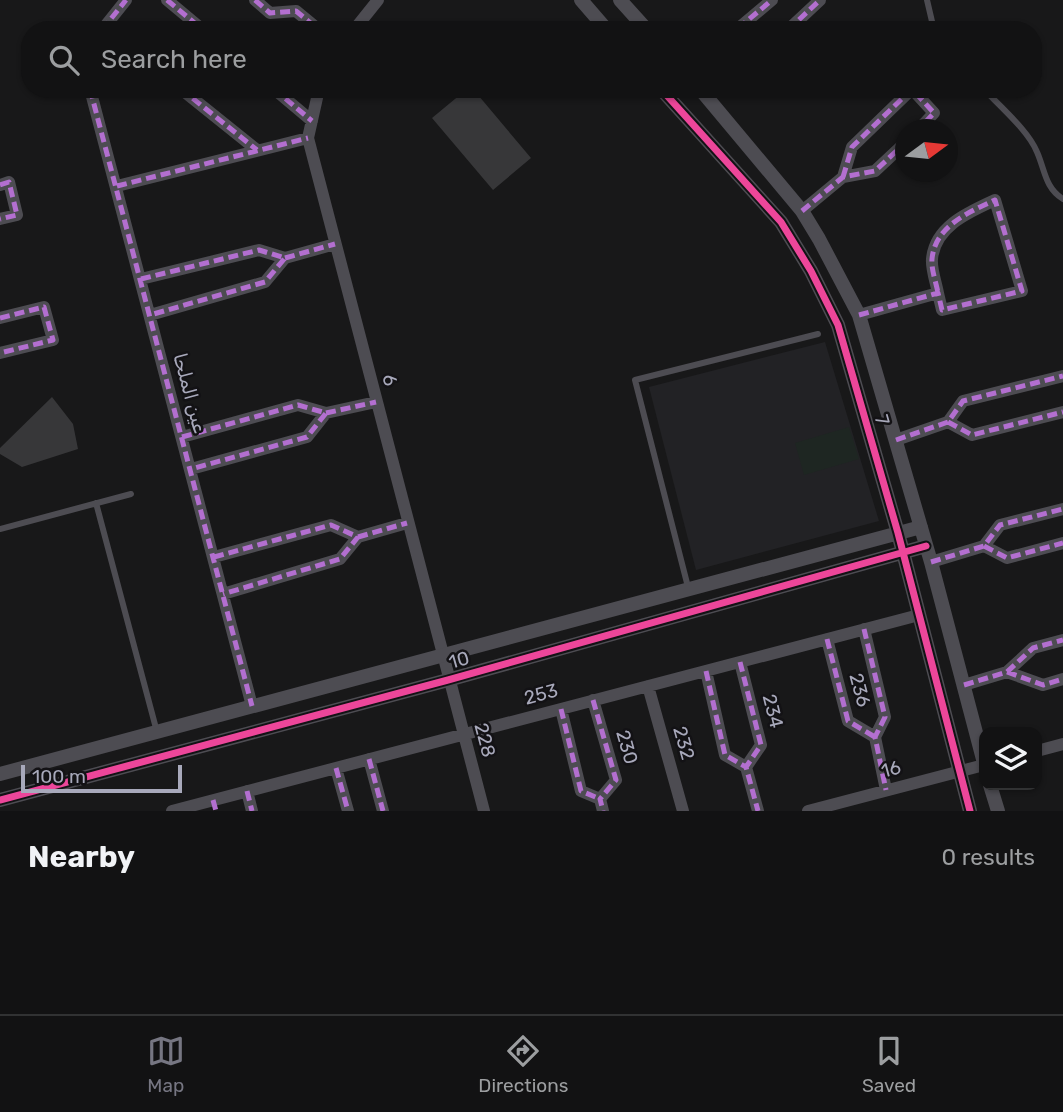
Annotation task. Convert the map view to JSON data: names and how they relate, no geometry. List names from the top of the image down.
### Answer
{
  "streets": {
    "street": [
      "6",
      "عين الملحا",
      "7",
      "10",
      "236",
      "253",
      "234",
      "228",
      "232",
      "230",
      "16"
    ]
  },
  "crossings": [
    ["6", "10"],
    ["6", "228"],
    ["عين الملحا", "10"],
    ["7", "10"],
    ["7", "253"],
    ["7", "16"],
    ["10", "228"],
    ["236", "253"],
    ["236", "16"],
    ["253", "234"],
    ["253", "228"],
    ["253", "232"],
    ["253", "230"]
  ],
  "scale_bar": "100 m",
  "north": "right",
  "page": {
    "search": "Search here",
    "scale": "100 m",
    "heading": ["Nearby", "0 results"],
    "nav": ["Map", "Directions", "Saved"]
  }
}
